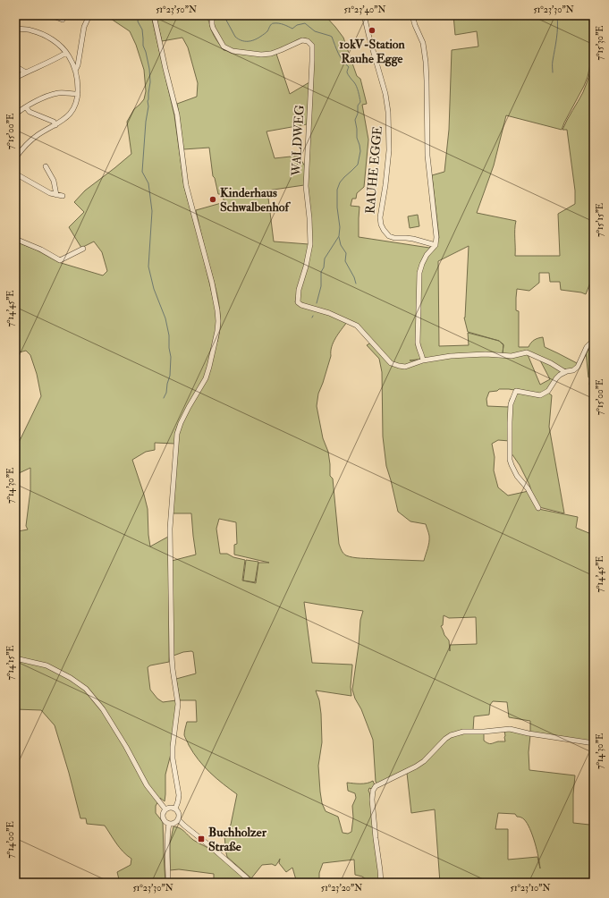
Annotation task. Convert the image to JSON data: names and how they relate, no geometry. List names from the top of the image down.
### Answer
{
  "streets": {
    "street": ["WALDWEG", "RAUHE EGGE"]
  },
  "places": {
    "other": ["10kV-Station Rauhe Egge", "Kinderhaus Schwalbenhof"],
    "transit": ["Buchholzer Straße"]
  },
  "coordinates": [
    "51°23'50\"N",
    "51°23'40\"N",
    "51°23'30\"N",
    "7°15'30\"E",
    "7°15'00\"E",
    "7°15'15\"E",
    "7°14'45\"E",
    "7°14'30\"E",
    "7°14'15\"E",
    "7°14'00\"E",
    "51°23'20\"N",
    "51°23'10\"N"
  ]
}
